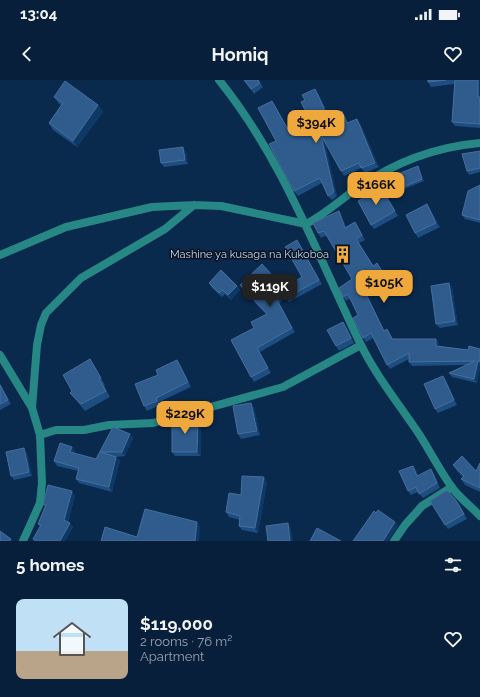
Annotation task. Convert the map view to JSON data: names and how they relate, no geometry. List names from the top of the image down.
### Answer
{
  "places": {
    "building": ["Mashine ya kusaga na Kukoboa"]
  },
  "page": {
    "status": "13:04",
    "header": "Homiq",
    "price": [
      "$394K",
      "$166K",
      "$105K",
      "$119K",
      "$229K"
    ],
    "heading": "5 homes",
    "list": [
      {
        "name": "$119,000",
        "note": "2 rooms · 76 m² · Apartment"
      }
    ]
  }
}
